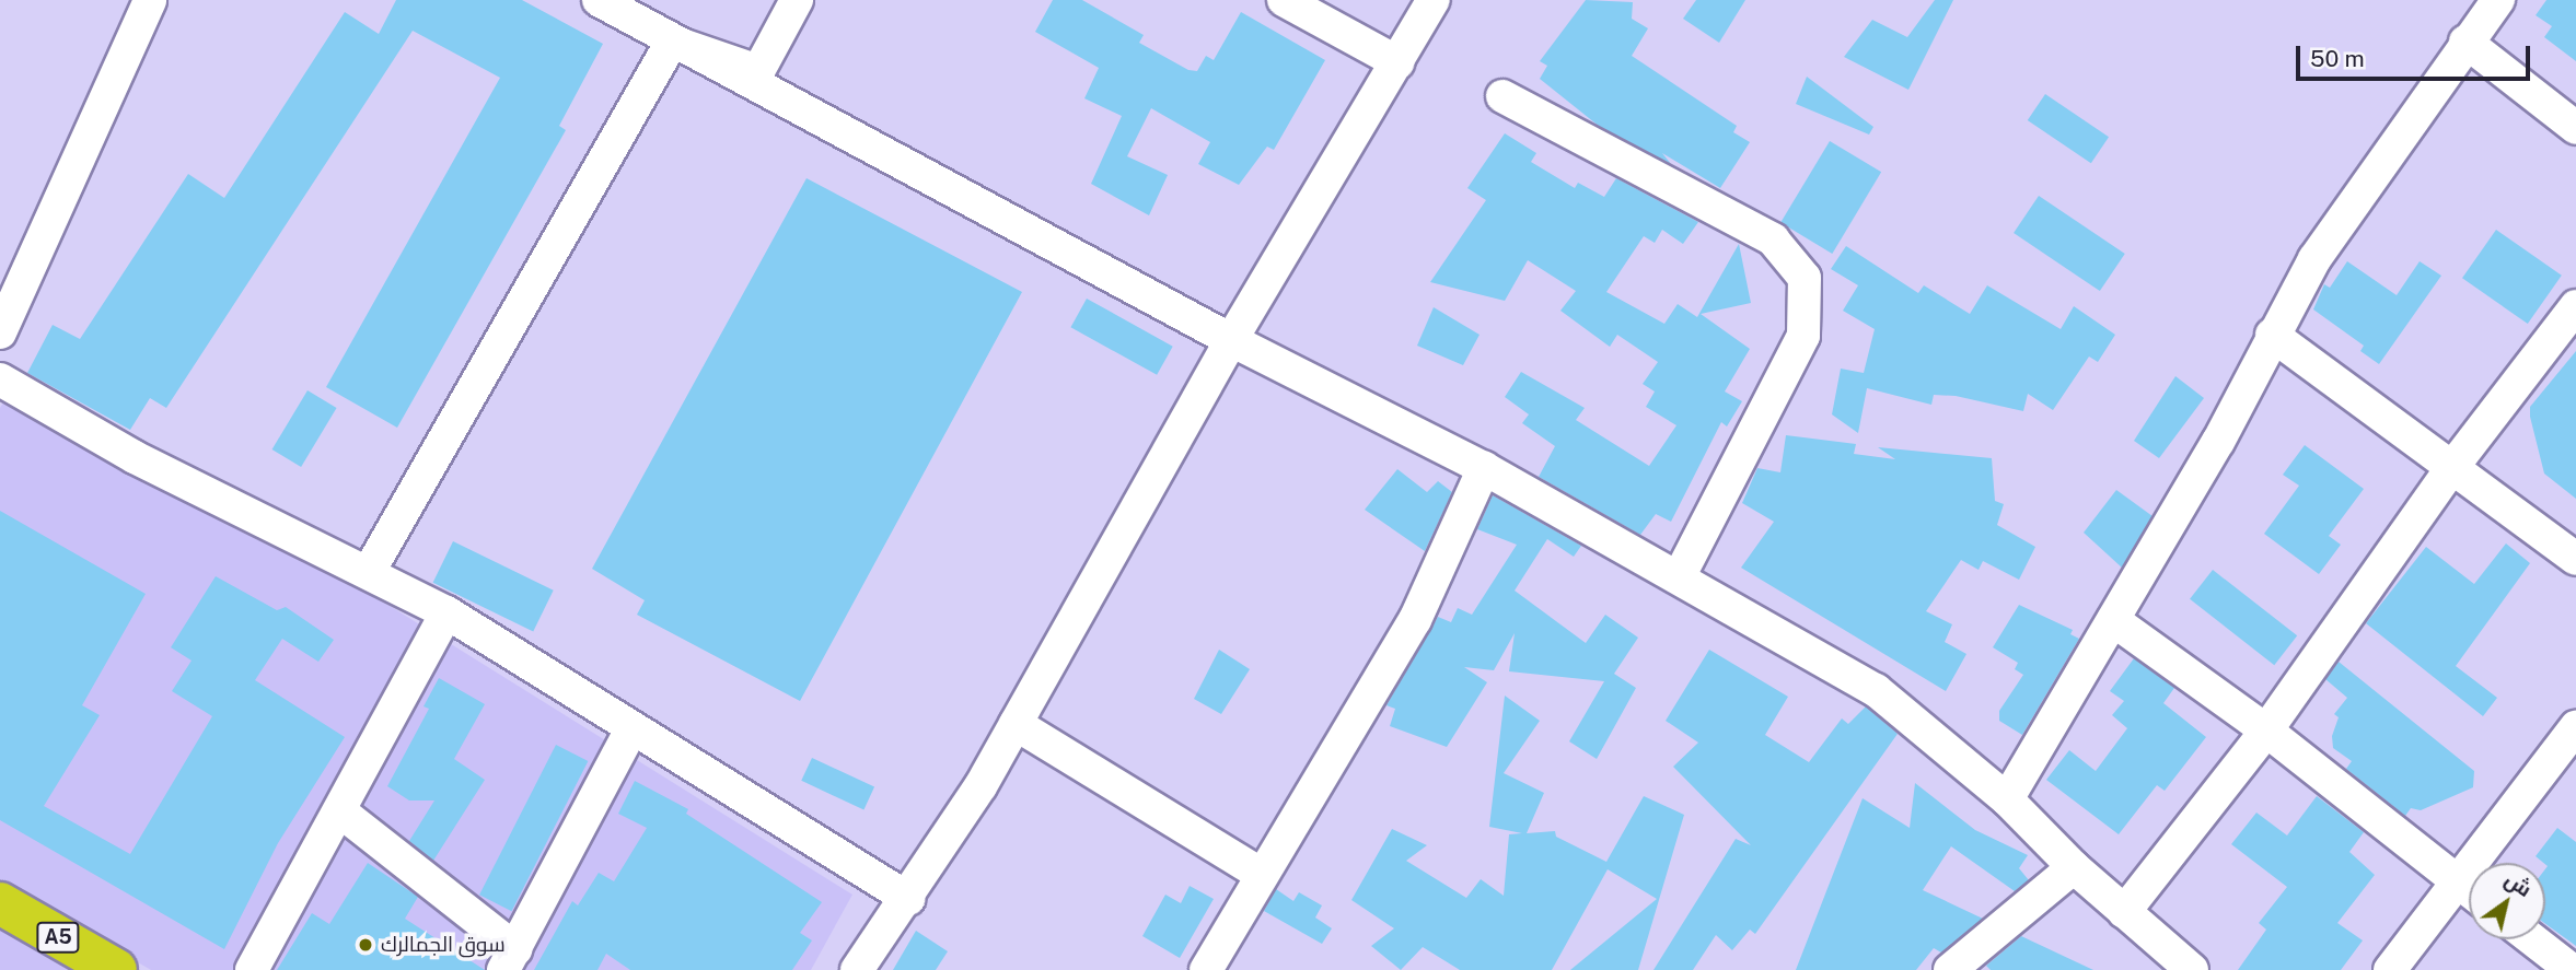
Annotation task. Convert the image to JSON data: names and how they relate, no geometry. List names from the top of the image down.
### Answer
{
  "streets": {
    "highway": ["A5"]
  },
  "places": ["سوق الجمالرك"],
  "scale_bar": "50 m",
  "north": "top right"
}
